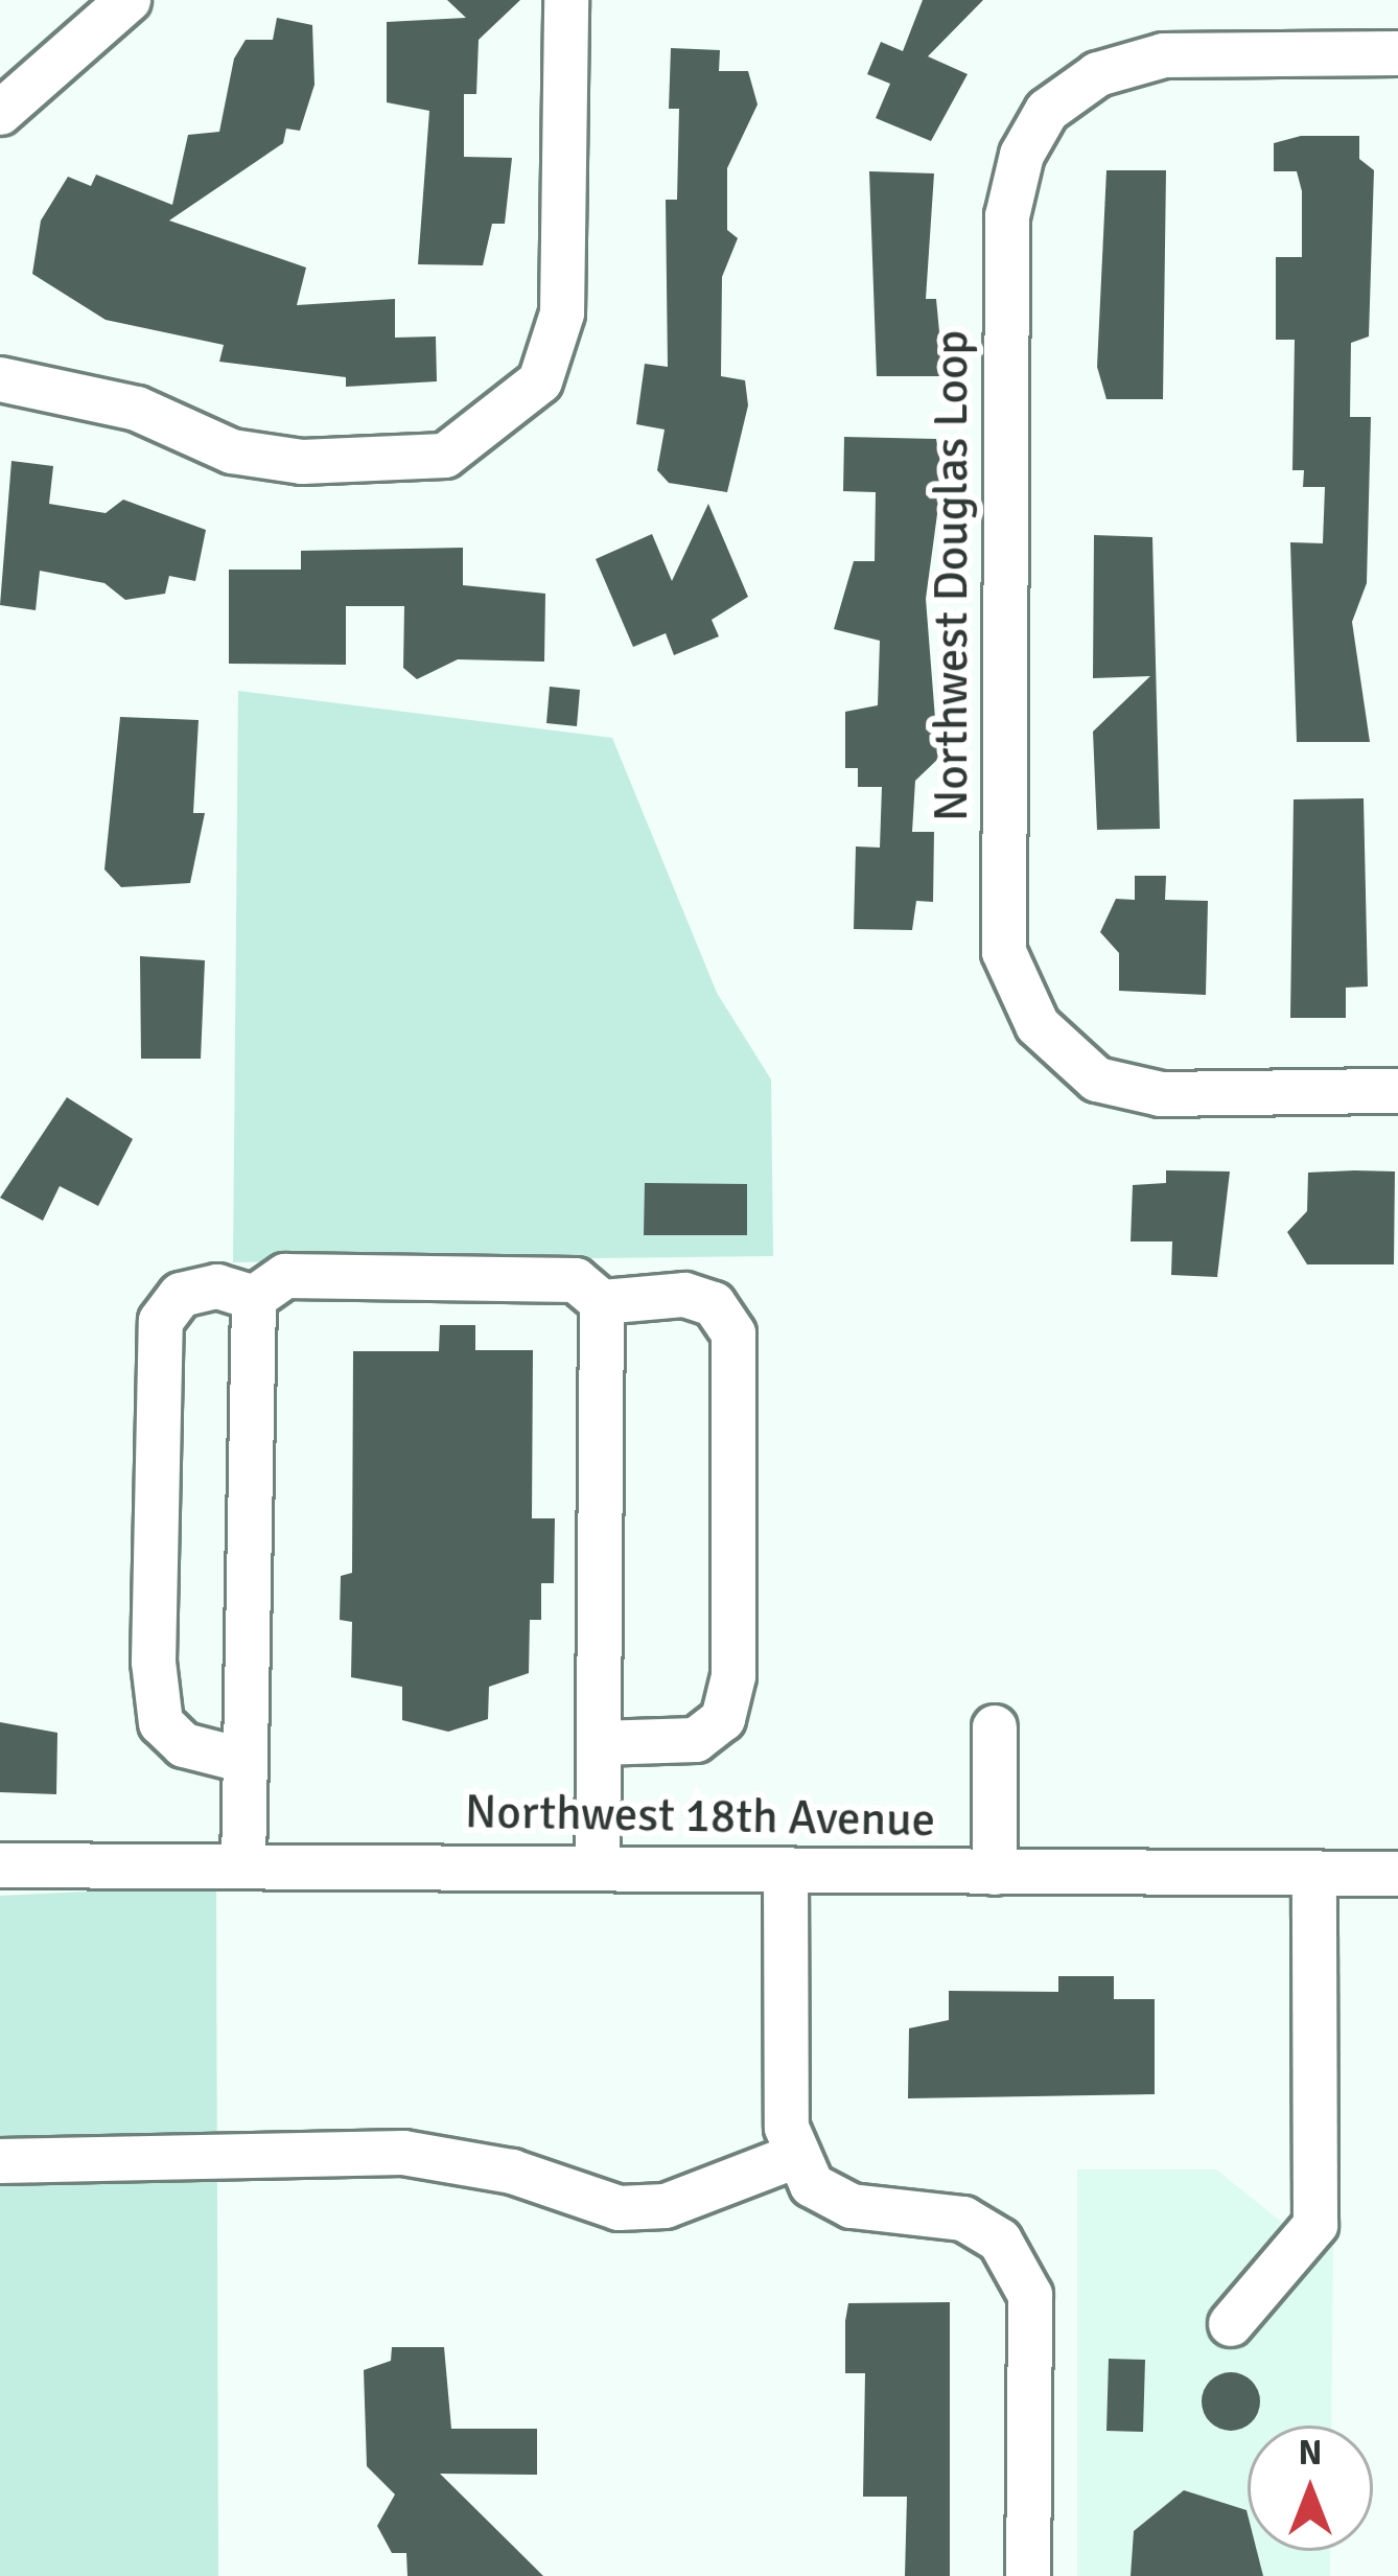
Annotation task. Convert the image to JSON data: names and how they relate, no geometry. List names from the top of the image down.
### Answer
{
  "streets": {
    "street": ["Northwest Douglas Loop", "Northwest 18th Avenue"]
  },
  "north": "top"
}
